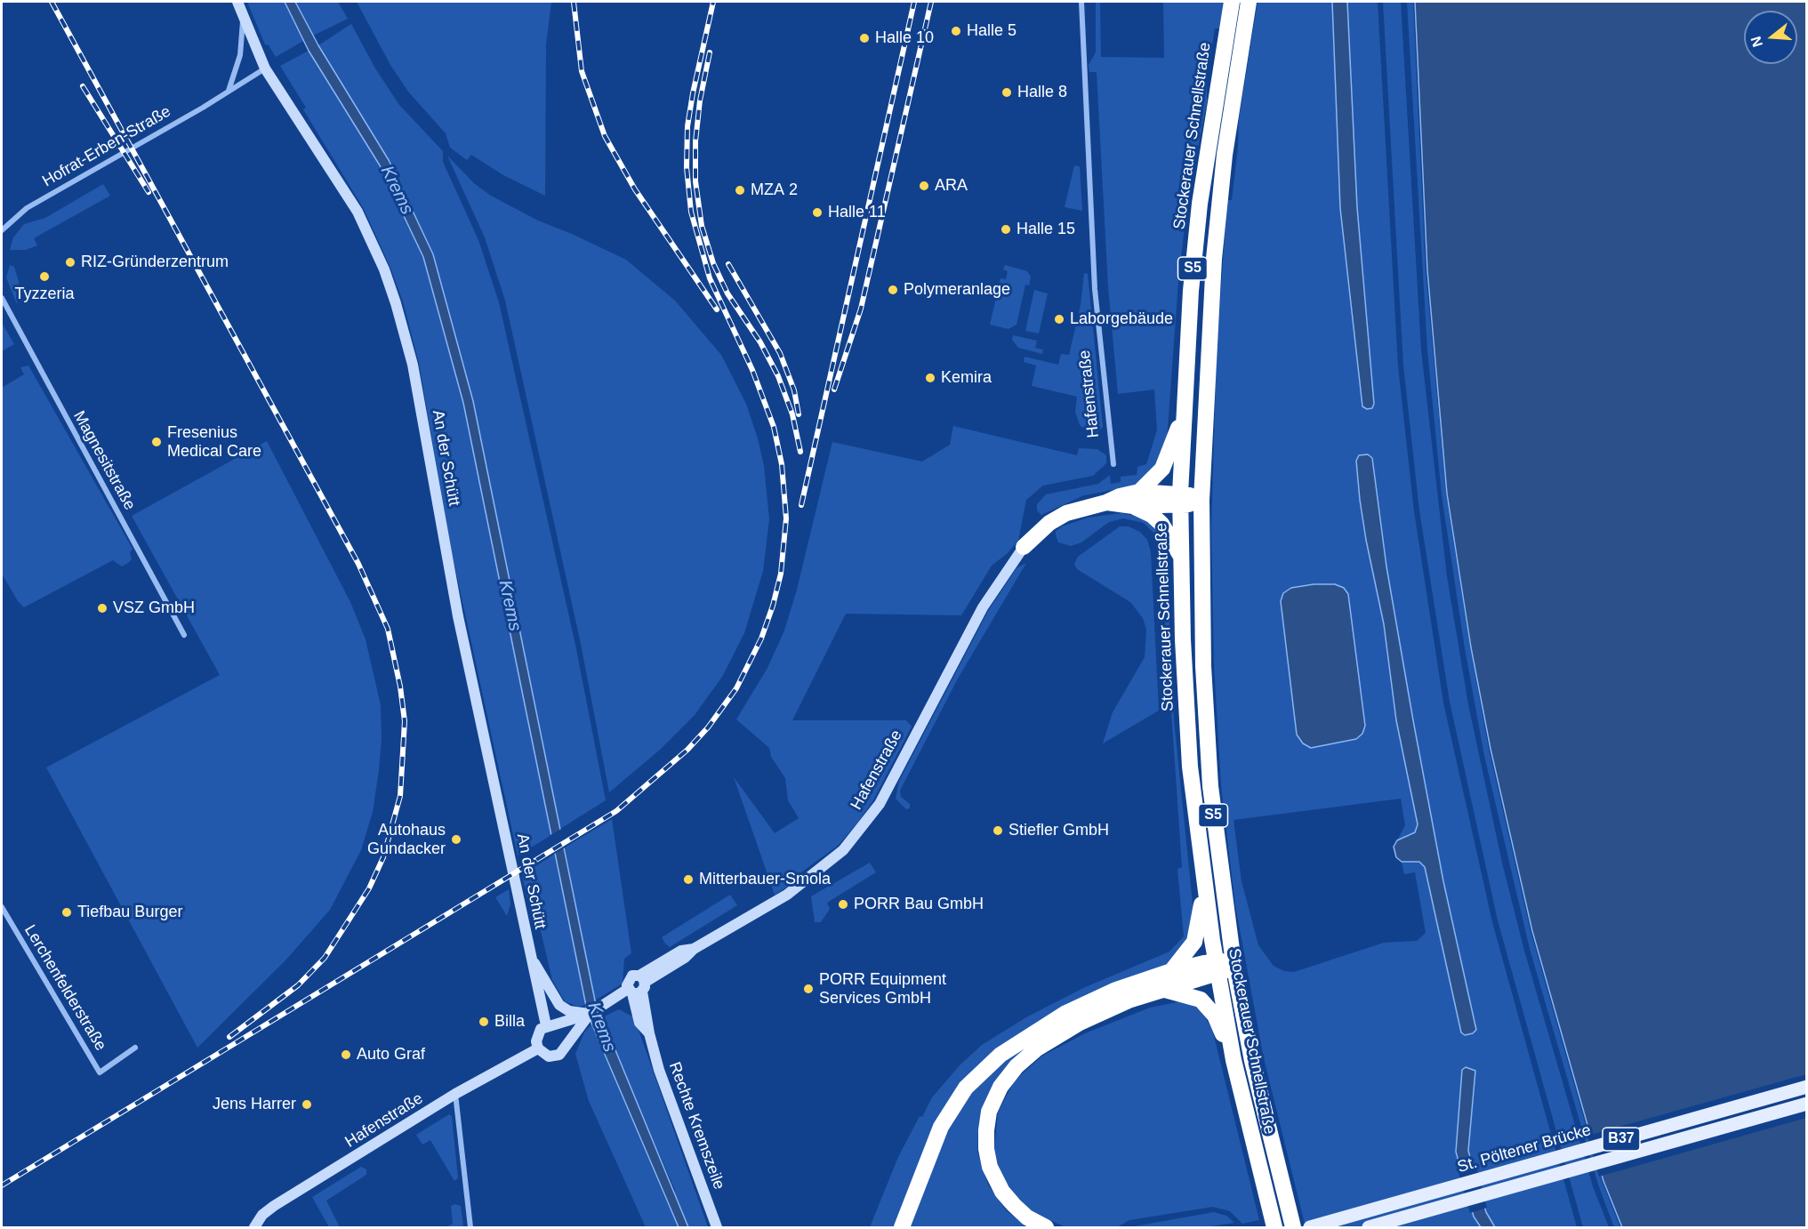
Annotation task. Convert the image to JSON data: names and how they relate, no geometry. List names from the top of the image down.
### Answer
{
  "streets": {
    "highway": ["Stockerauer Schnellstraße", "S5"],
    "main road": ["B37", "St. Pöltener Brücke"],
    "street": [
      "Hofrat-Erben-Straße",
      "Hafenstraße",
      "An der Schütt",
      "Magnesitstraße",
      "Lerchenfelderstraße",
      "Rechte Kremszeile"
    ]
  },
  "crossings": [
    ["Hofrat-Erben-Straße", "An der Schütt"],
    ["Hafenstraße", "An der Schütt"],
    ["Hafenstraße", "Rechte Kremszeile"]
  ],
  "water": ["Krems"],
  "places": [
    "Halle 5",
    "Halle 10",
    "Halle 8",
    "ARA",
    "MZA 2",
    "Halle 11",
    "Halle 15",
    "RIZ-Gründerzentrum",
    "Tyzzeria",
    "Polymeranlage",
    "Laborgebäude",
    "Kemira",
    "Fresenius Medical Care",
    "VSZ GmbH",
    "Stiefler GmbH",
    "Autohaus Gundacker",
    "Mitterbauer-Smola",
    "PORR Bau GmbH",
    "Tiefbau Burger",
    "PORR Equipment Services GmbH",
    "Billa",
    "Auto Graf",
    "Jens Harrer"
  ],
  "north": "left"
}
